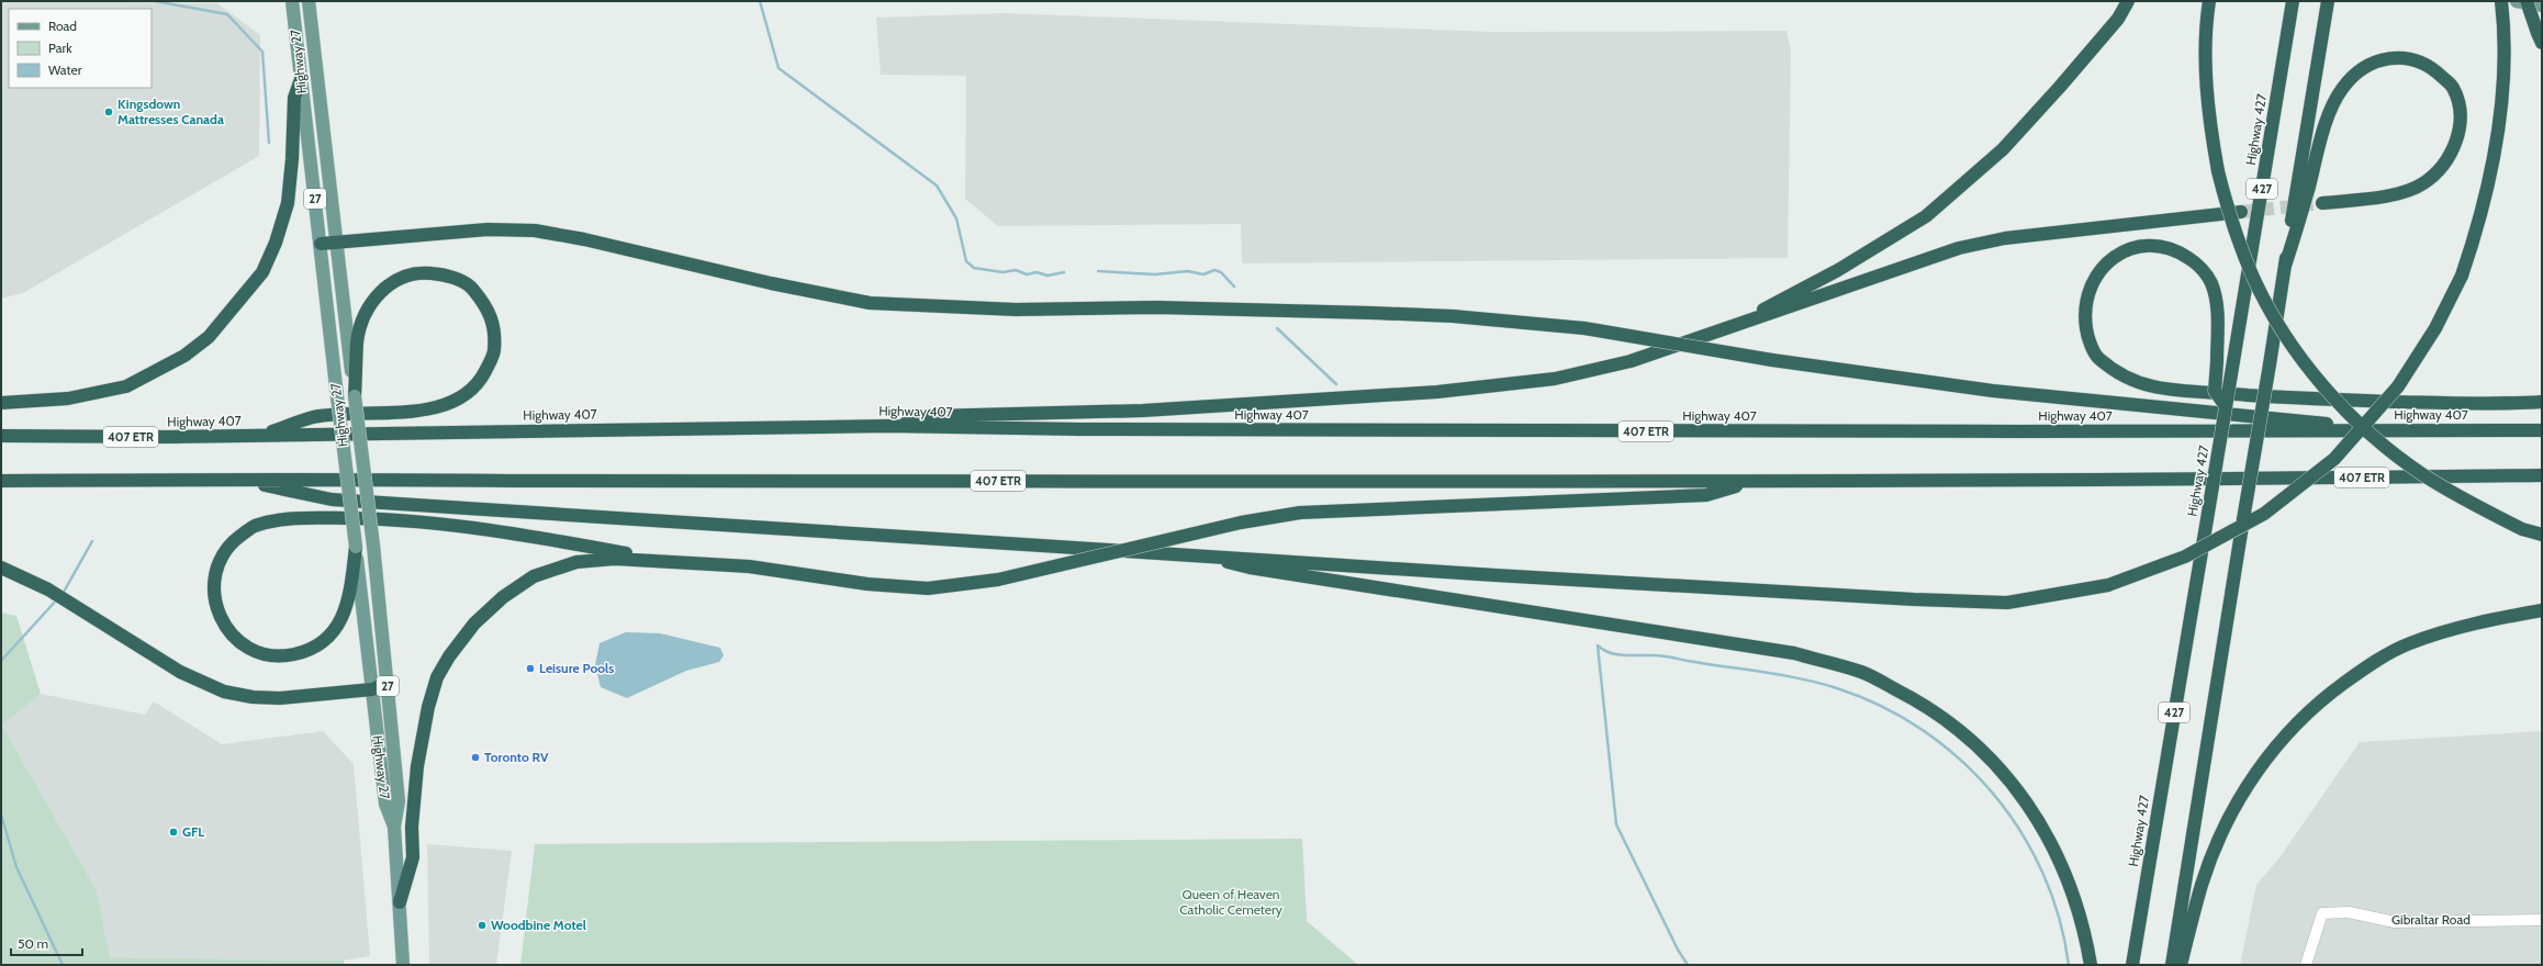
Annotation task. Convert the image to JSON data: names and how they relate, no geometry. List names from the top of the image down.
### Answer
{
  "streets": {
    "highway": [
      "Highway 427",
      "427",
      "Highway 407",
      "407 ETR"
    ],
    "main road": ["Highway 27", "27"],
    "street": ["Gibraltar Road"]
  },
  "parks": ["Queen of Heaven Catholic Cemetery"],
  "places": [
    "Kingsdown Mattresses Canada",
    "Leisure Pools",
    "Toronto RV",
    "GFL",
    "Woodbine Motel"
  ],
  "legend": ["Road", "Park", "Water"],
  "scale_bar": "50 m"
}
